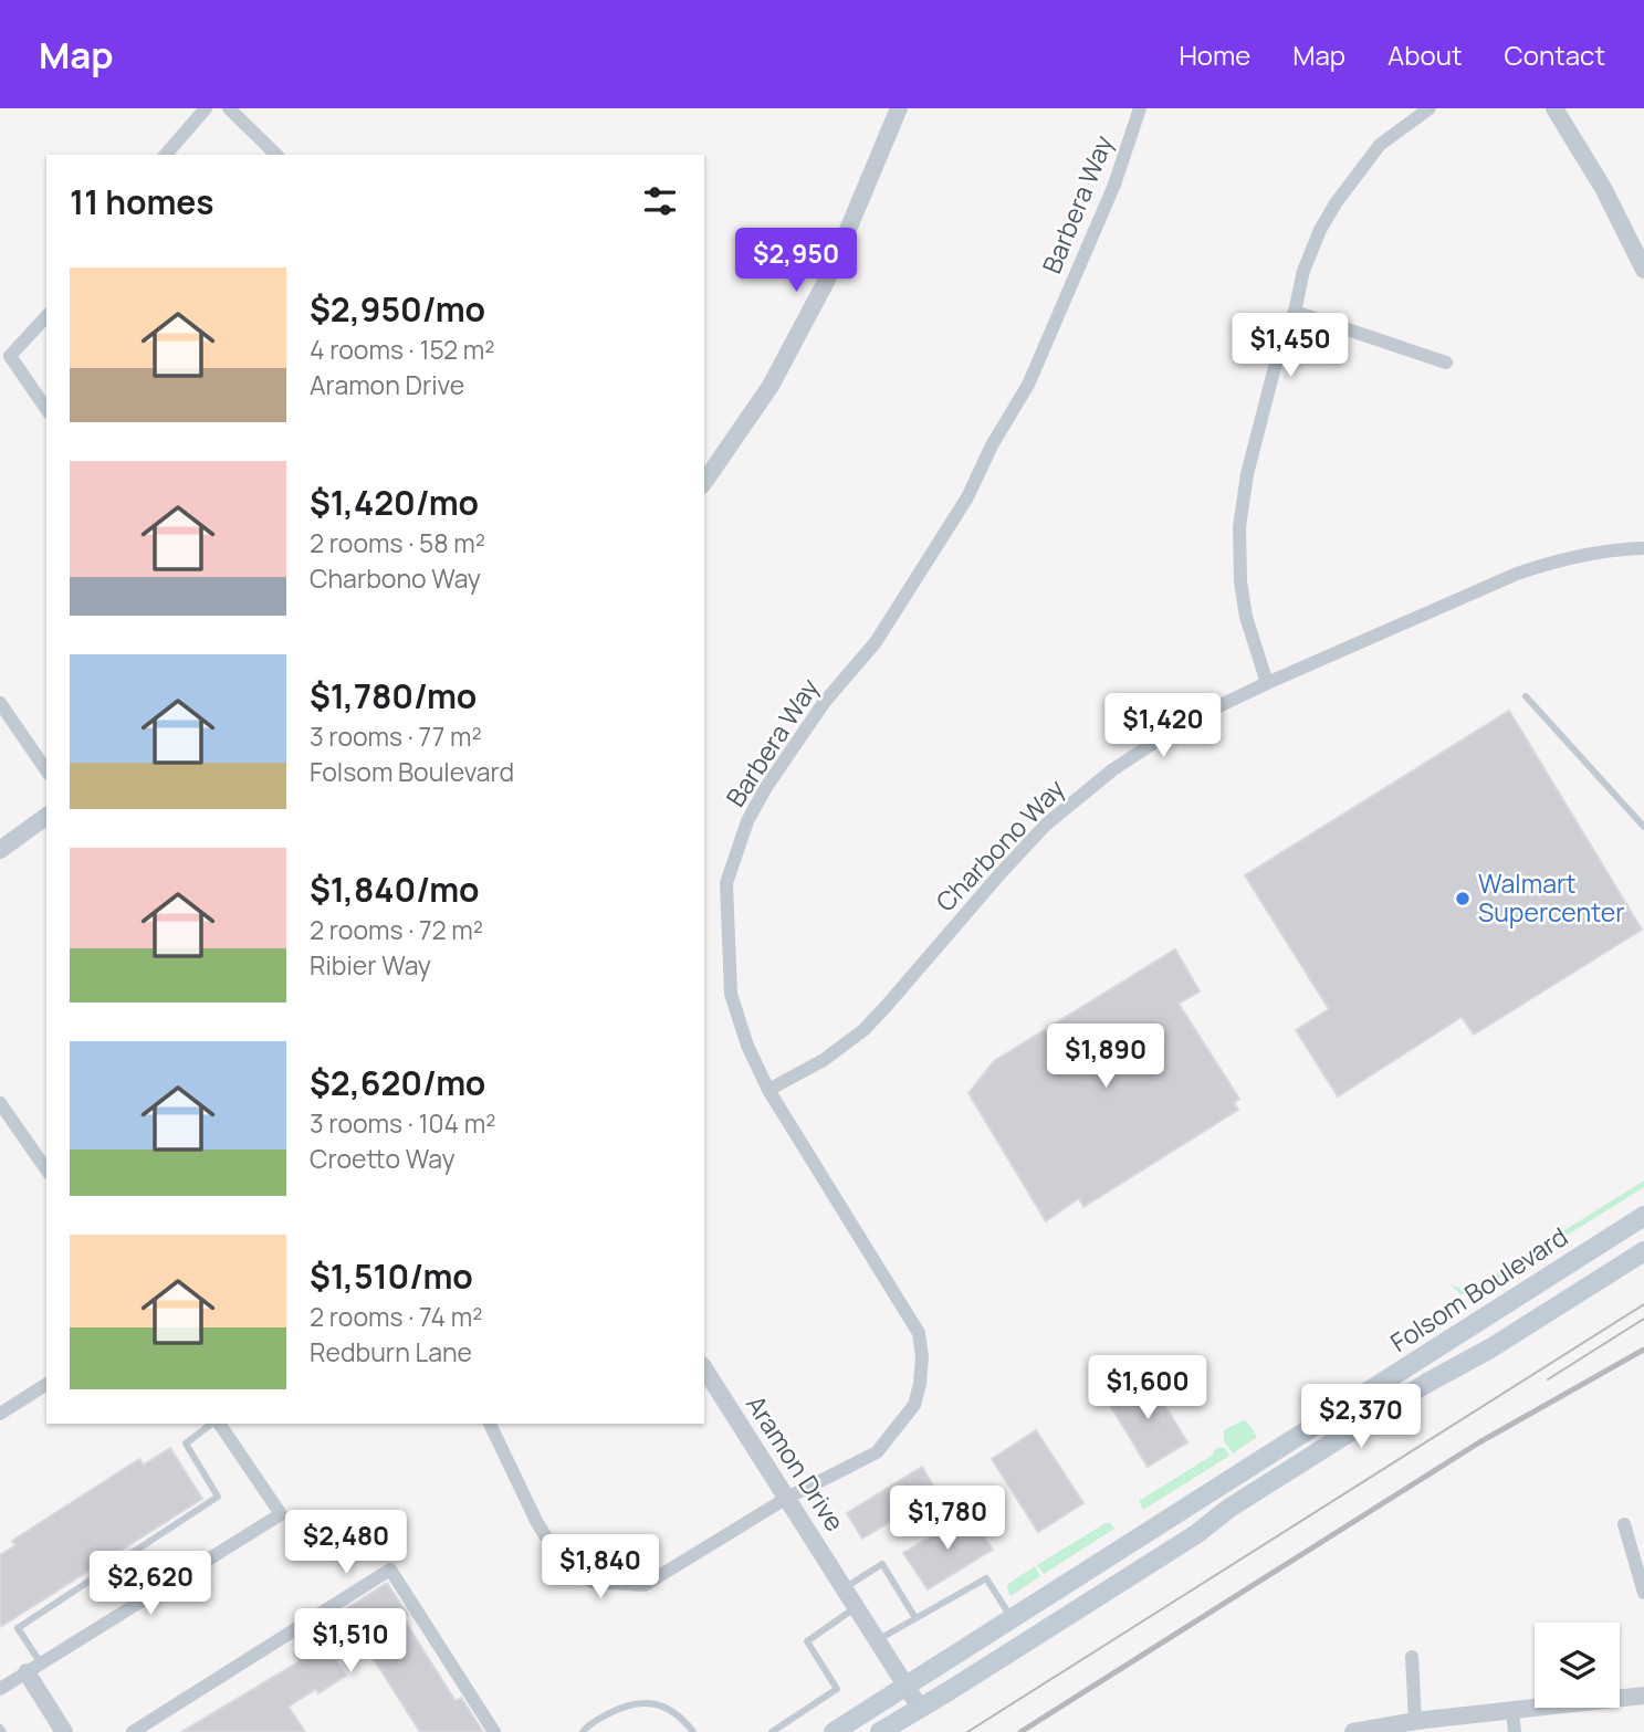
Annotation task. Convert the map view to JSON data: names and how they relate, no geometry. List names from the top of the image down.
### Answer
{
  "streets": {
    "main road": ["Folsom Boulevard"],
    "street": ["Barbera Way", "Charbono Way", "Aramon Drive"]
  },
  "crossings": [
    ["Barbera Way", "Charbono Way"],
    ["Barbera Way", "Aramon Drive"],
    ["Folsom Boulevard", "Aramon Drive"]
  ],
  "places": ["Walmart Supercenter"],
  "page": {
    "header": "Map",
    "nav": [
      "Home",
      "Map",
      "About",
      "Contact"
    ],
    "heading": "11 homes",
    "price": [
      "$2,950",
      "$1,450",
      "$1,420",
      "$1,890",
      "$1,600",
      "$2,370",
      "$1,780",
      "$2,480",
      "$1,840",
      "$2,620",
      "$1,510"
    ],
    "list": [
      {
        "name": "$2,950/mo",
        "note": "4 rooms · 152 m² · Aramon Drive"
      },
      {
        "name": "$1,420/mo",
        "note": "2 rooms · 58 m² · Charbono Way"
      },
      {
        "name": "$1,780/mo",
        "note": "3 rooms · 77 m² · Folsom Boulevard"
      },
      {
        "name": "$1,840/mo",
        "note": "2 rooms · 72 m² · Ribier Way"
      },
      {
        "name": "$2,620/mo",
        "note": "3 rooms · 104 m² · Croetto Way"
      },
      {
        "name": "$1,510/mo",
        "note": "2 rooms · 74 m² · Redburn Lane"
      }
    ]
  }
}
